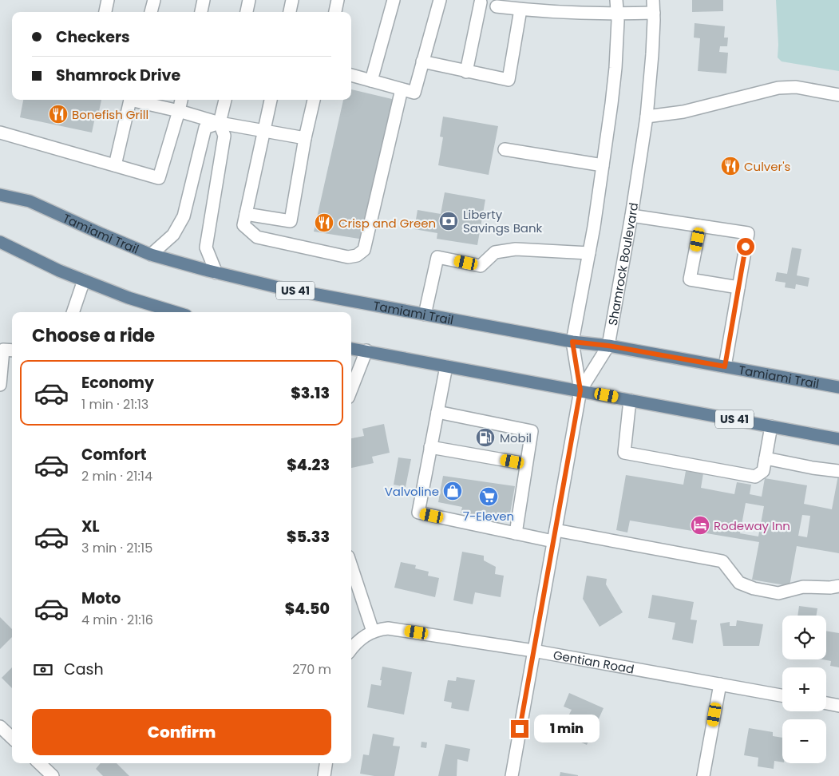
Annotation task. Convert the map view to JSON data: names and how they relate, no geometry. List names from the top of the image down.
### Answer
{
  "streets": {
    "main road": ["Tamiami Trail", "US 41"],
    "street": ["Shamrock Boulevard", "Gentian Road"]
  },
  "crossings": [
    ["Tamiami Trail", "Shamrock Boulevard"],
    ["Tamiami Trail", "US 41"],
    ["Shamrock Boulevard", "US 41"]
  ],
  "places": {
    "restaurant": ["Bonefish Grill", "Culver's", "Crisp and Green"],
    "bank": ["Liberty Savings Bank"],
    "fuel station": ["Mobil"],
    "shop": ["Valvoline"],
    "supermarket": ["7-Eleven"],
    "hotel": ["Rodeway Inn"]
  },
  "page": {
    "banner": ["Checkers", "Shamrock Drive"],
    "heading": "Choose a ride",
    "list": [
      {
        "name": "Economy",
        "note": "1 min · 21:13",
        "value": "$3.13"
      },
      {
        "name": "Comfort",
        "note": "2 min · 21:14",
        "value": "$4.23"
      },
      {
        "name": "XL",
        "note": "3 min · 21:15",
        "value": "$5.33"
      },
      {
        "name": "Moto",
        "note": "4 min · 21:16",
        "value": "$4.50"
      }
    ],
    "map_buttons": ["+", "−"],
    "pay": ["Cash", "270 m"],
    "buttons": "Confirm",
    "bubble": "1 min"
  }
}
